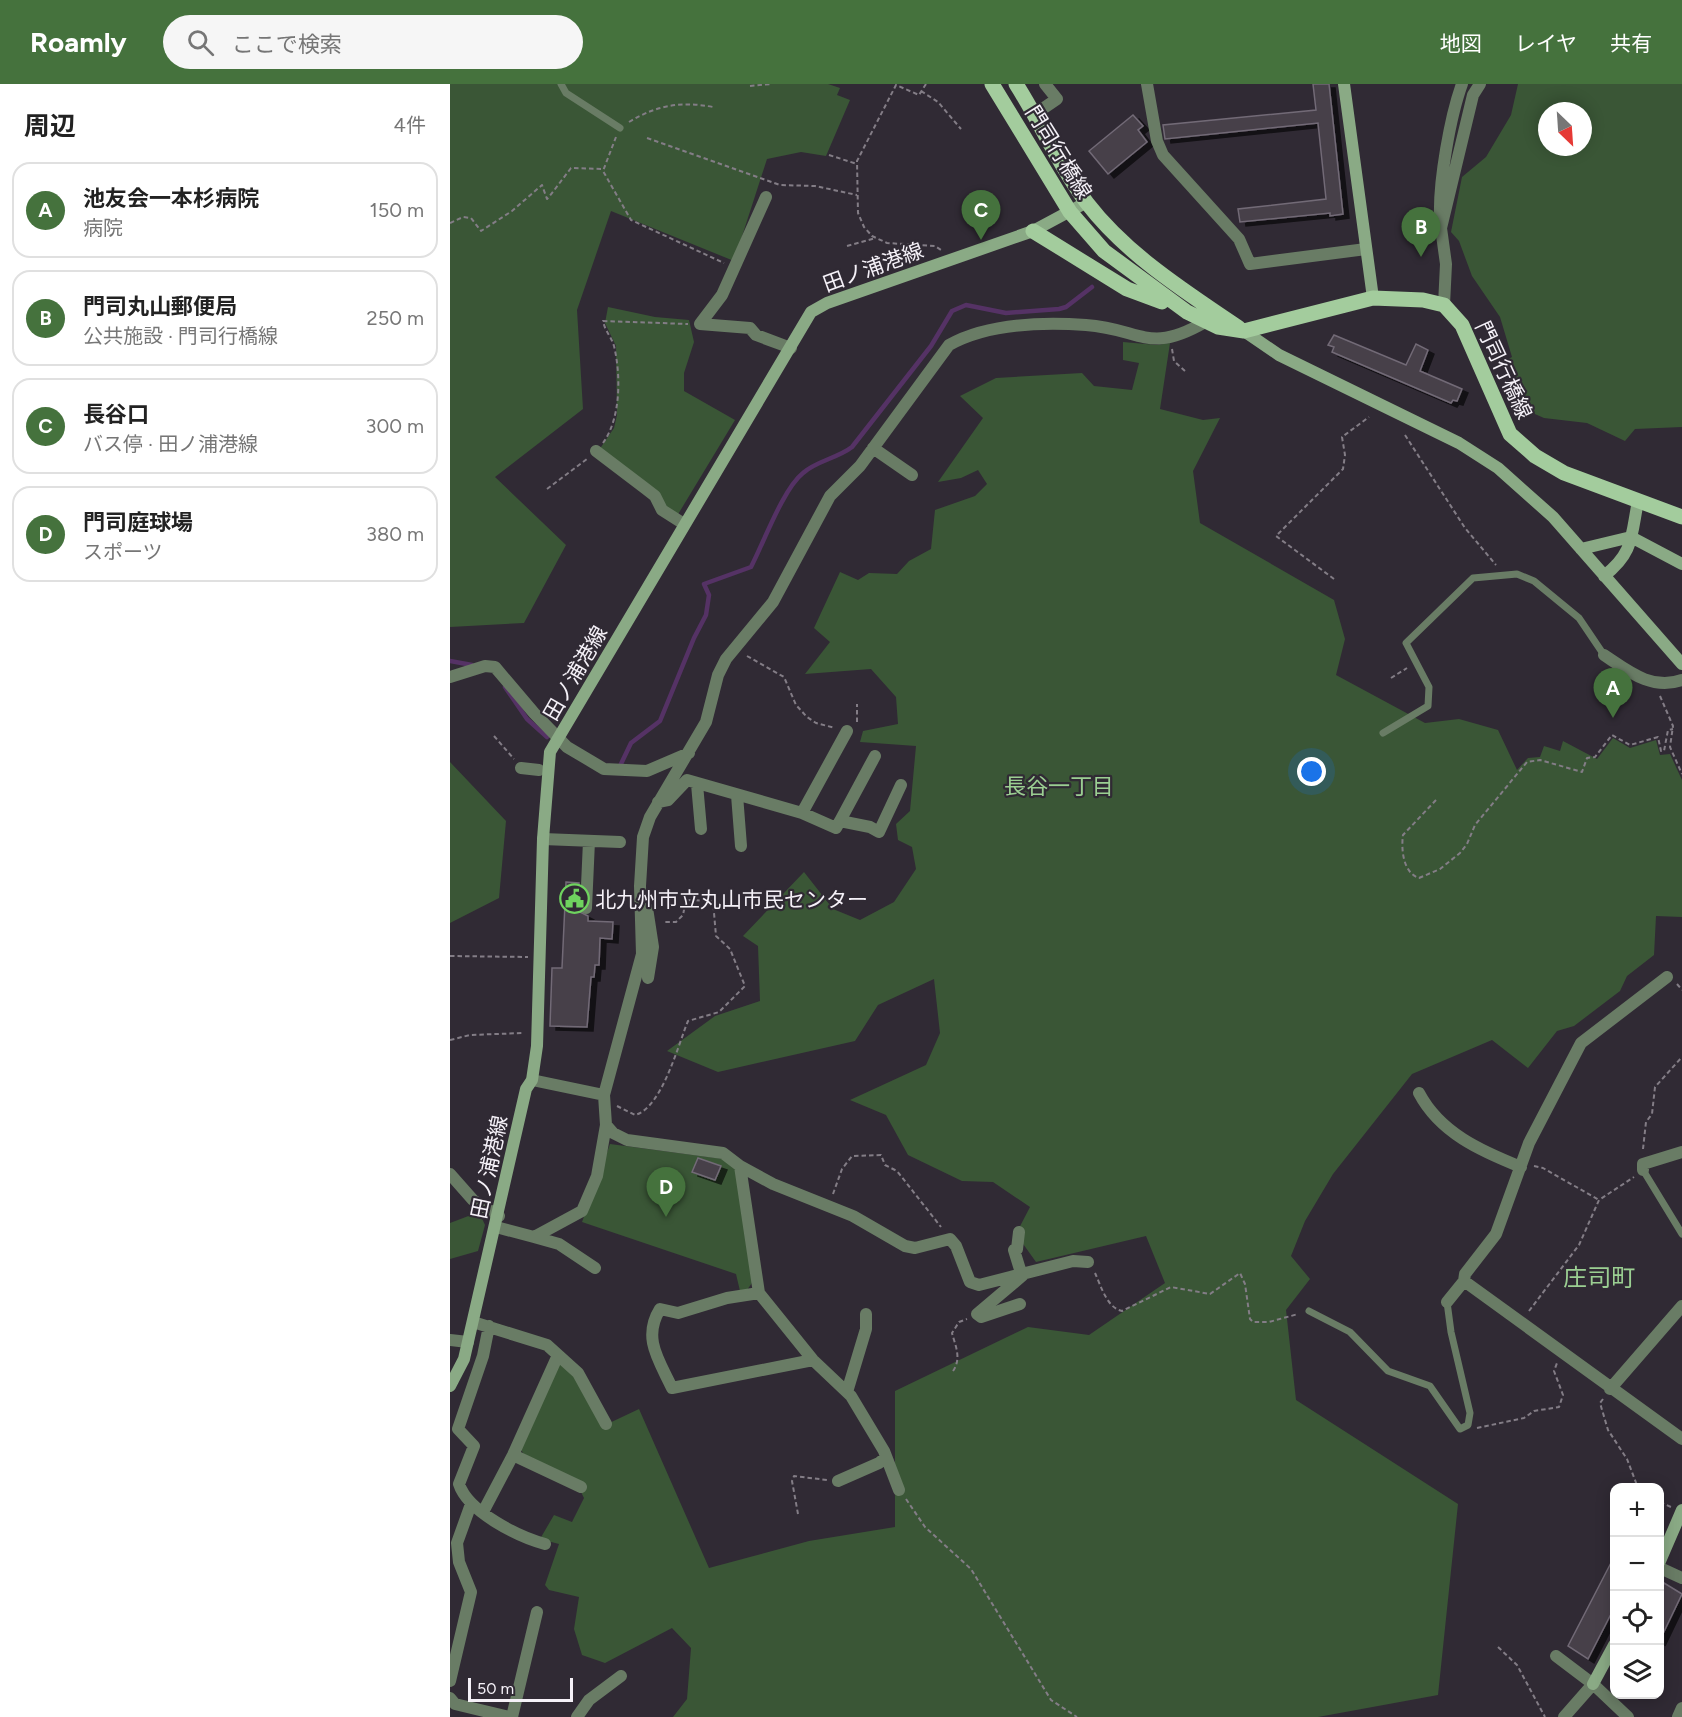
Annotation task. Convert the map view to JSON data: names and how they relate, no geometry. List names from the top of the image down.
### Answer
{
  "streets": {
    "main road": ["門司行橋線", "田ノ浦港線"]
  },
  "crossings": [
    ["門司行橋線", "田ノ浦港線"]
  ],
  "districts": ["長谷一丁目", "庄司町"],
  "places": {
    "public building": ["北九州市立丸山市民センター"]
  },
  "scale_bar": "50 m",
  "north": "bottom right",
  "page": {
    "header": "Roamly",
    "search": "ここで検索",
    "nav": ["地図", "レイヤ", "共有"],
    "heading": ["周辺", "4件"],
    "list": [
      {
        "mark": "A",
        "name": "池友会一本杉病院",
        "note": "病院",
        "value": "150 m"
      },
      {
        "mark": "B",
        "name": "門司丸山郵便局",
        "note": "公共施設 · 門司行橋線",
        "value": "250 m"
      },
      {
        "mark": "C",
        "name": "長谷口",
        "note": "バス停 · 田ノ浦港線",
        "value": "300 m"
      },
      {
        "mark": "D",
        "name": "門司庭球場",
        "note": "スポーツ",
        "value": "380 m"
      }
    ],
    "pins": [
      "C",
      "B",
      "A",
      "D"
    ],
    "map_buttons": ["+", "−"],
    "scale": "50 m"
  }
}
